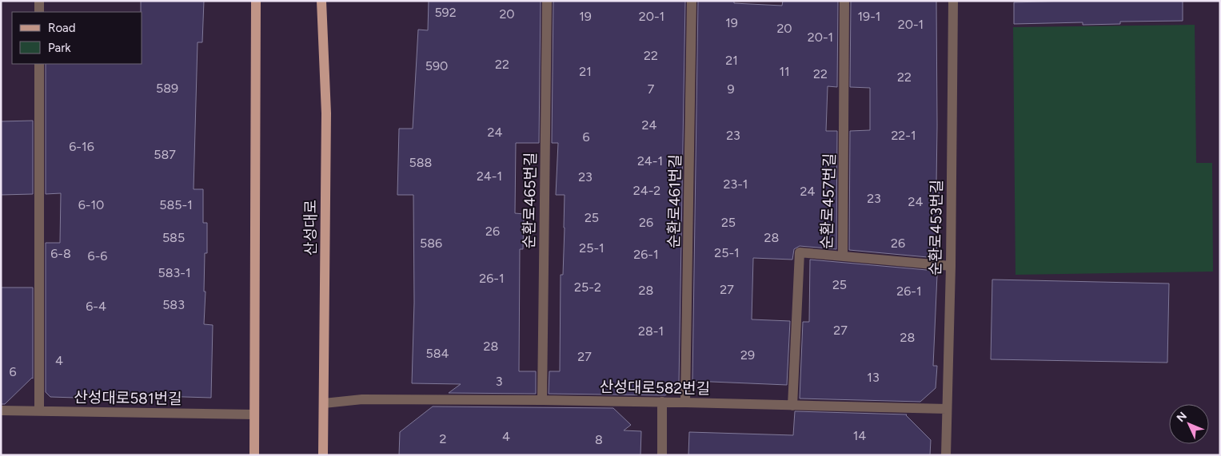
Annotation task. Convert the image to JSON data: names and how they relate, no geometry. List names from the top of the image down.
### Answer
{
  "streets": {
    "main road": ["산성대로"],
    "street": [
      "순환로465번길",
      "순환로461번길",
      "순환로457번길",
      "순환로453번길",
      "산성대로582번길",
      "산성대로581번길"
    ]
  },
  "crossings": [
    ["순환로465번길", "산성대로582번길"],
    ["순환로461번길", "산성대로582번길"],
    ["순환로457번길", "산성대로582번길"],
    ["산성대로", "산성대로582번길"],
    ["순환로453번길", "산성대로582번길"]
  ],
  "house_numbers": [
    "592",
    "20",
    "19",
    "20-1",
    "19-1",
    "19",
    "20-1",
    "20",
    "20-1",
    "22",
    "21",
    "22",
    "590",
    "21",
    "11",
    "22",
    "22",
    "589",
    "7",
    "9",
    "24",
    "24",
    "23",
    "22-1",
    "6",
    "6-16",
    "587",
    "24-1",
    "588",
    "24-1",
    "23",
    "23-1",
    "24-2",
    "24",
    "23",
    "24",
    "6-10",
    "585-1",
    "25",
    "26",
    "25",
    "26",
    "585",
    "28",
    "586",
    "26",
    "25-1",
    "25-1",
    "6-8",
    "26-1",
    "6-6",
    "583-1",
    "26-1",
    "25",
    "25-2",
    "27",
    "28",
    "26-1",
    "583",
    "6-4",
    "27",
    "28-1",
    "28",
    "28",
    "584",
    "29",
    "27",
    "4",
    "6",
    "13",
    "3",
    "14",
    "4",
    "2",
    "8"
  ],
  "legend": ["Road", "Park"],
  "north": "top left"
}
